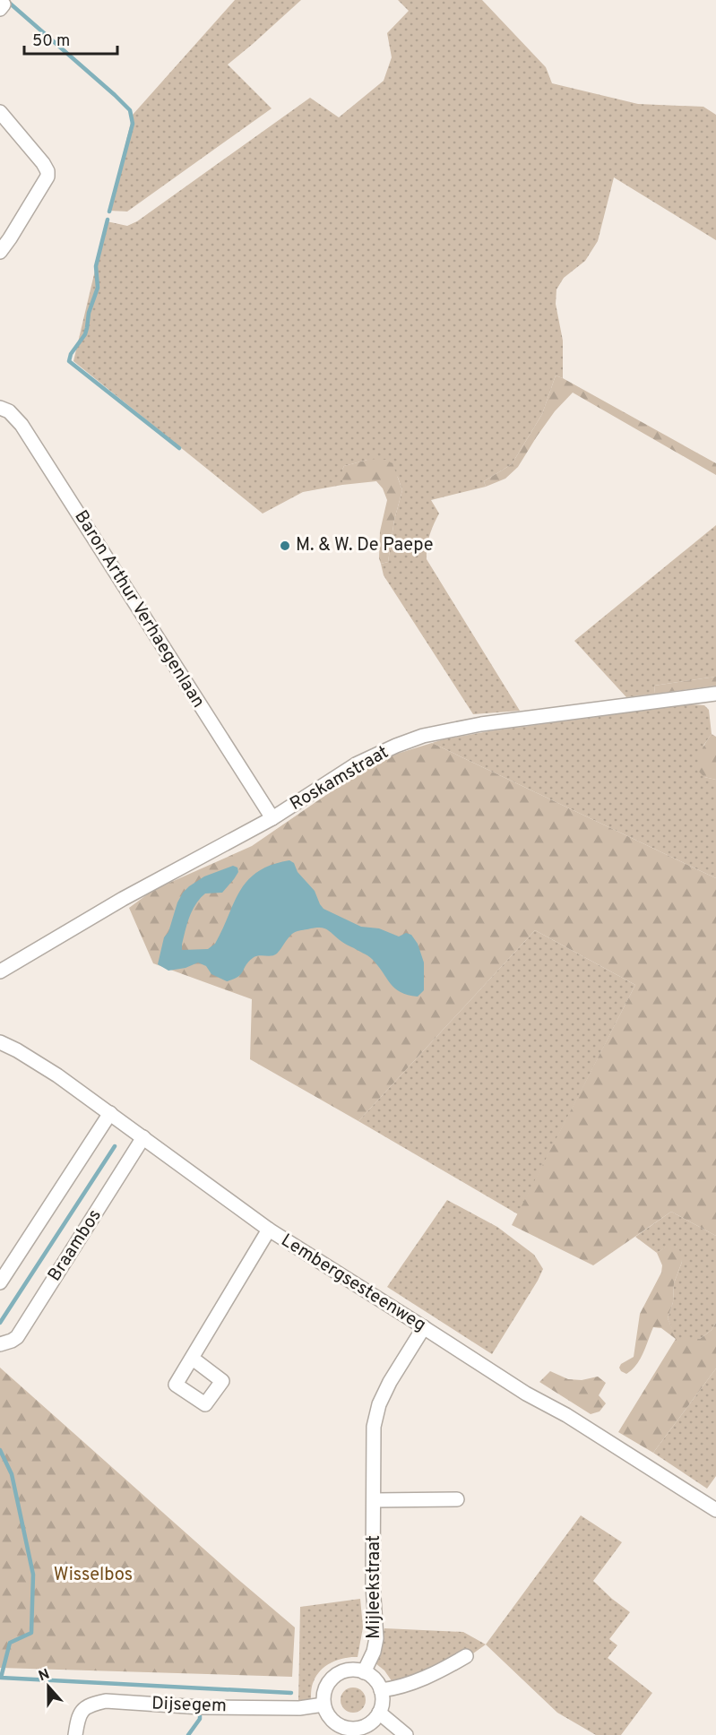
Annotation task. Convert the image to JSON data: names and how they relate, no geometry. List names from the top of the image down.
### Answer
{
  "streets": {
    "street": [
      "Baron Arthur Verhaegenlaan",
      "Roskamstraat",
      "Braambos",
      "Lembergsesteenweg",
      "Mijleekstraat",
      "Dijsegem"
    ]
  },
  "crossings": [
    ["Baron Arthur Verhaegenlaan", "Roskamstraat"],
    ["Braambos", "Lembergsesteenweg"],
    ["Lembergsesteenweg", "Mijleekstraat"],
    ["Mijleekstraat", "Dijsegem"]
  ],
  "parks": ["Wisselbos"],
  "places": ["M. & W. De Paepe"],
  "scale_bar": "50 m",
  "north": "top"
}
